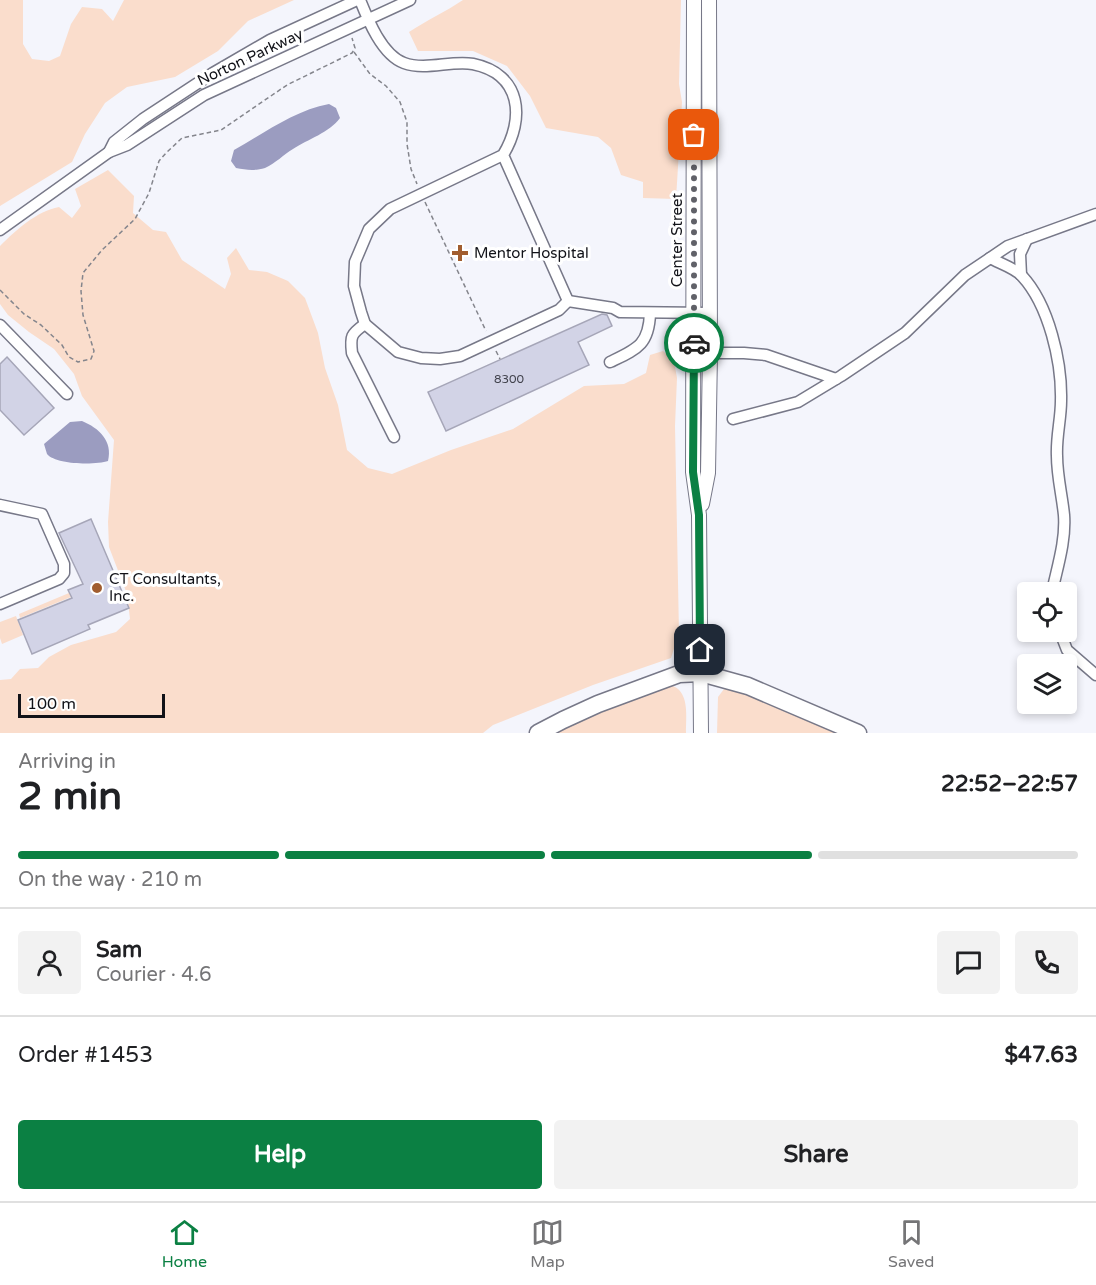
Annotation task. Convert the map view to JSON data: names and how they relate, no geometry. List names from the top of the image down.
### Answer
{
  "streets": {
    "main road": ["Center Street"],
    "street": ["Norton Parkway"]
  },
  "places": {
    "health": ["Mentor Hospital"],
    "other": ["CT Consultants, Inc."]
  },
  "house_numbers": ["8300"],
  "scale_bar": "100 m",
  "page": {
    "scale": "100 m",
    "heading": ["2 min", "Arriving in", "22:52–22:57"],
    "panel": [
      "Sam",
      "Courier · 4.6",
      "Order #1453",
      "$47.63"
    ],
    "bar": "On the way · 210 m",
    "buttons": ["Help", "Share"],
    "tabs": ["Home", "Map", "Saved"]
  }
}
